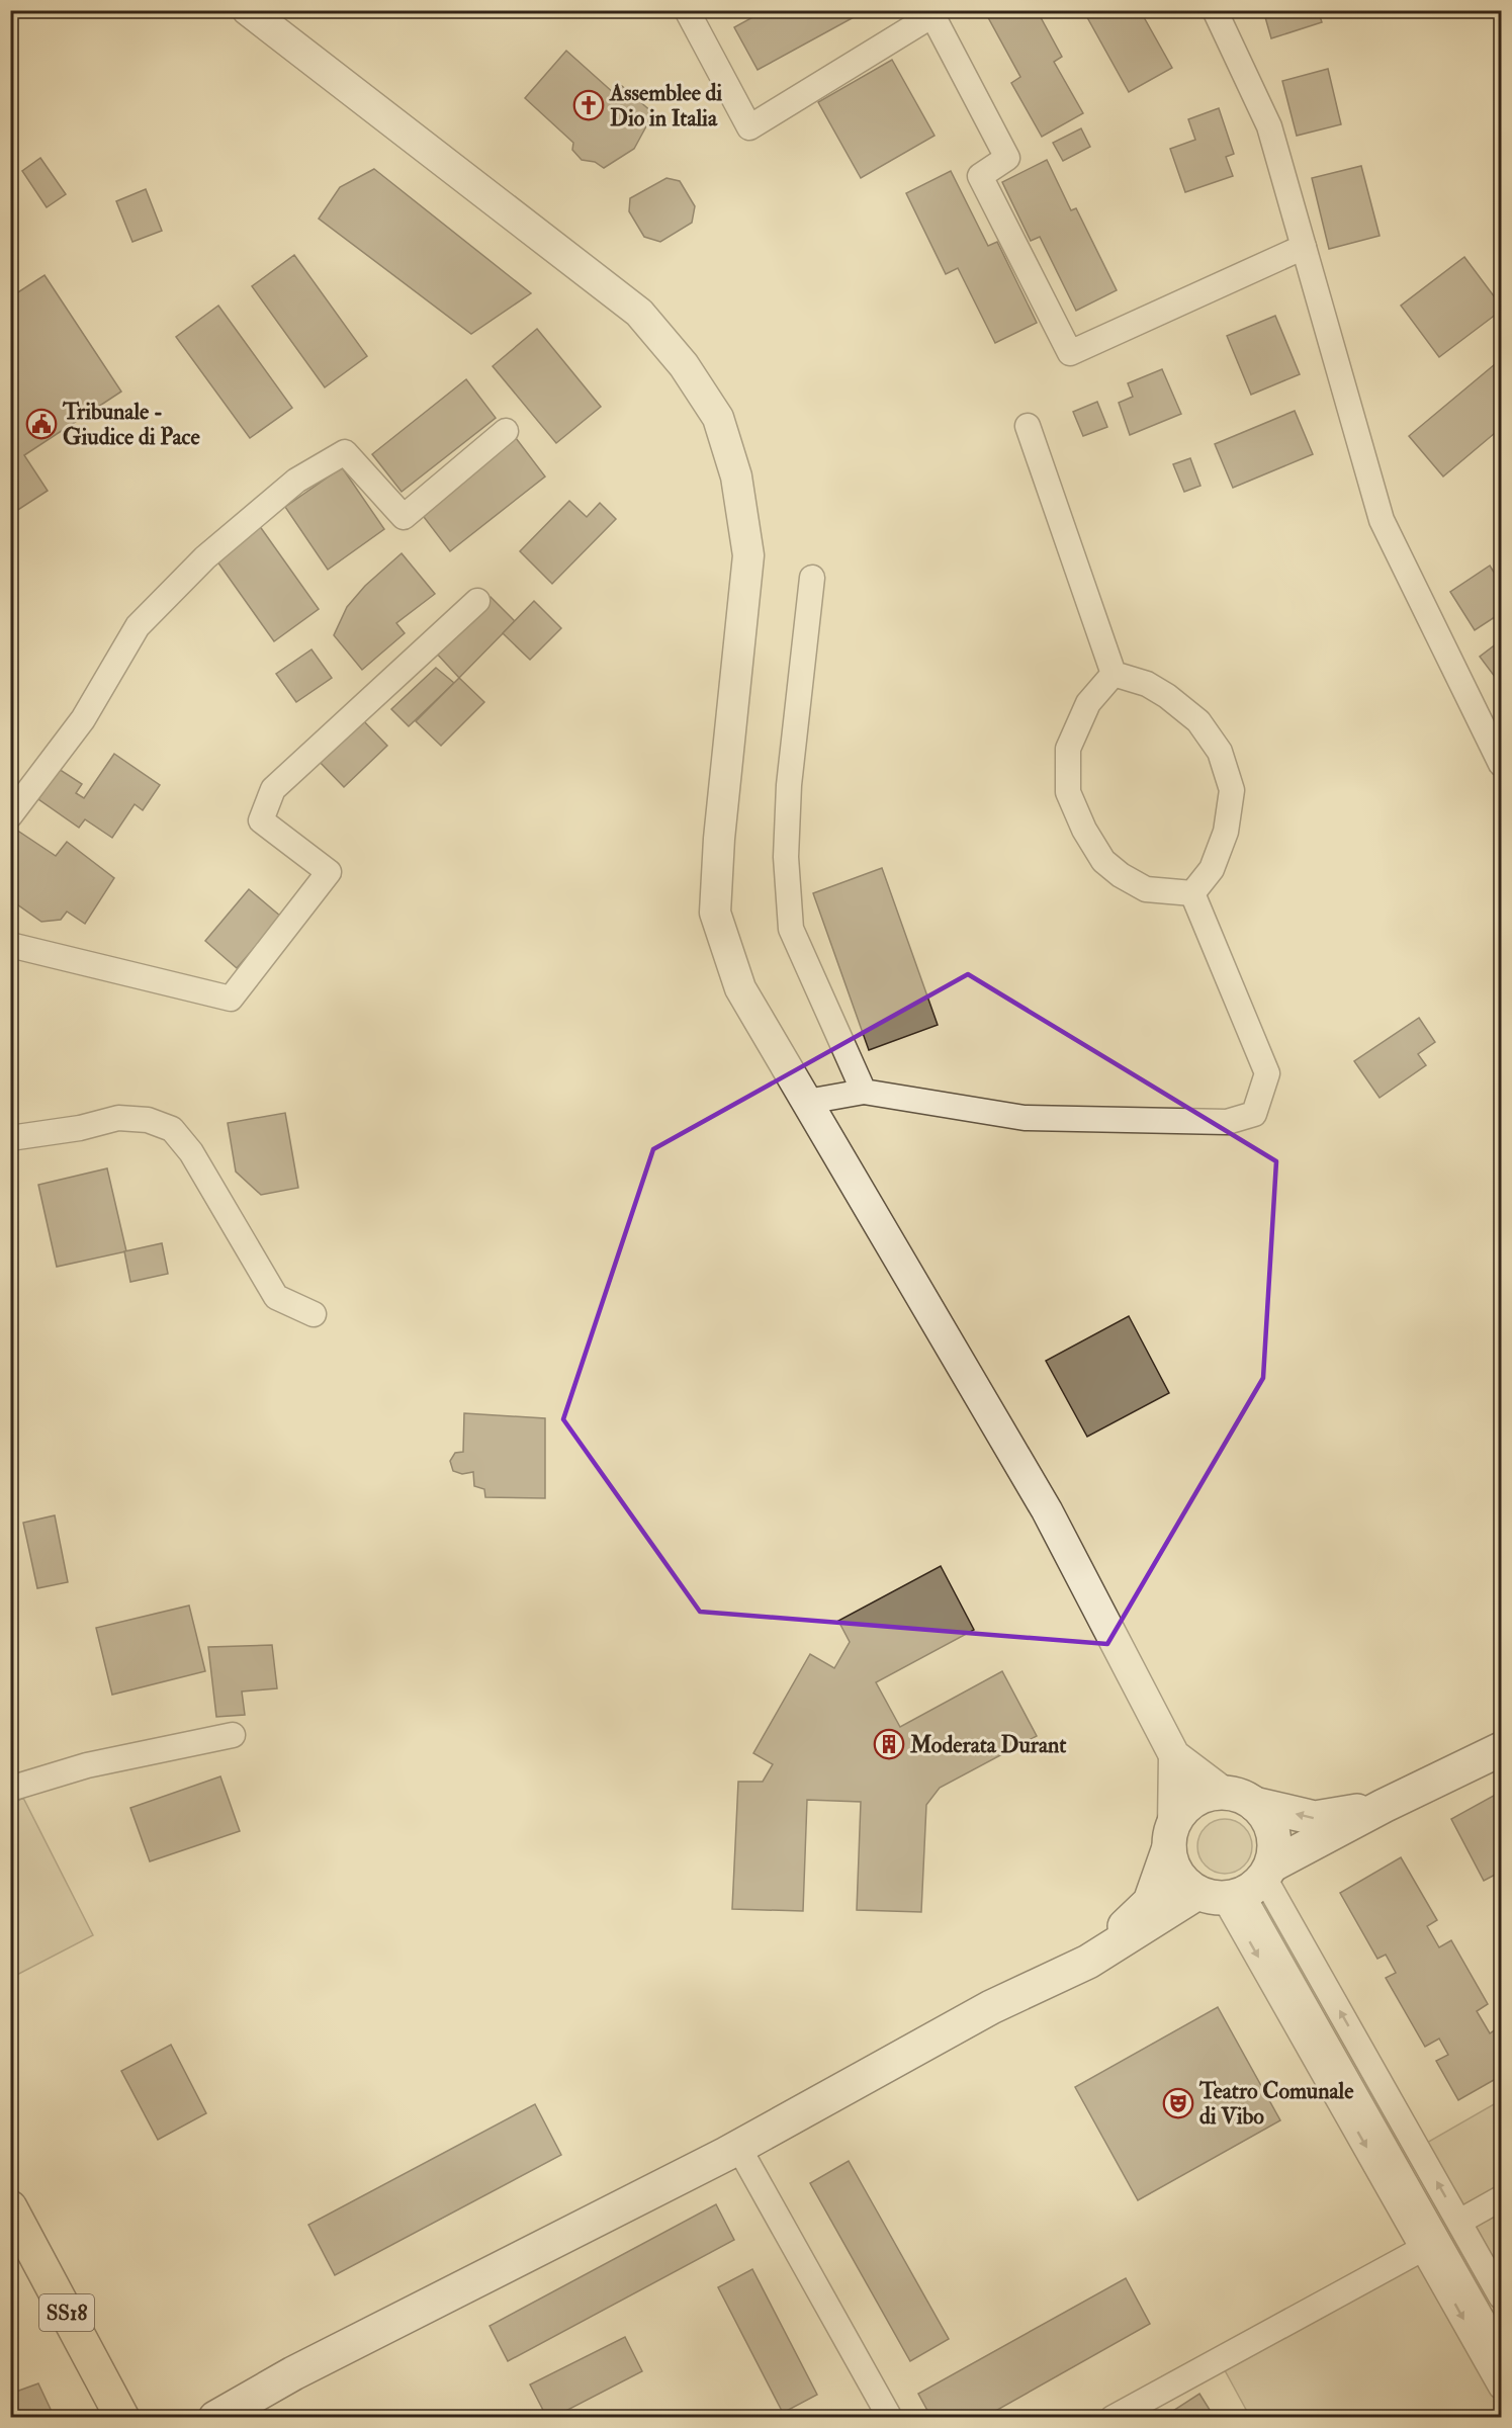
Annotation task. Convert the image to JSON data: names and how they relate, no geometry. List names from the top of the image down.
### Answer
{
  "streets": {
    "main road": ["SS18"]
  },
  "places": {
    "church": ["Assemblee di Dio in Italia"],
    "public building": ["Tribunale - Giudice di Pace"],
    "building": ["Moderata Durant"],
    "theatre": ["Teatro Comunale di Vibo"]
  }
}
